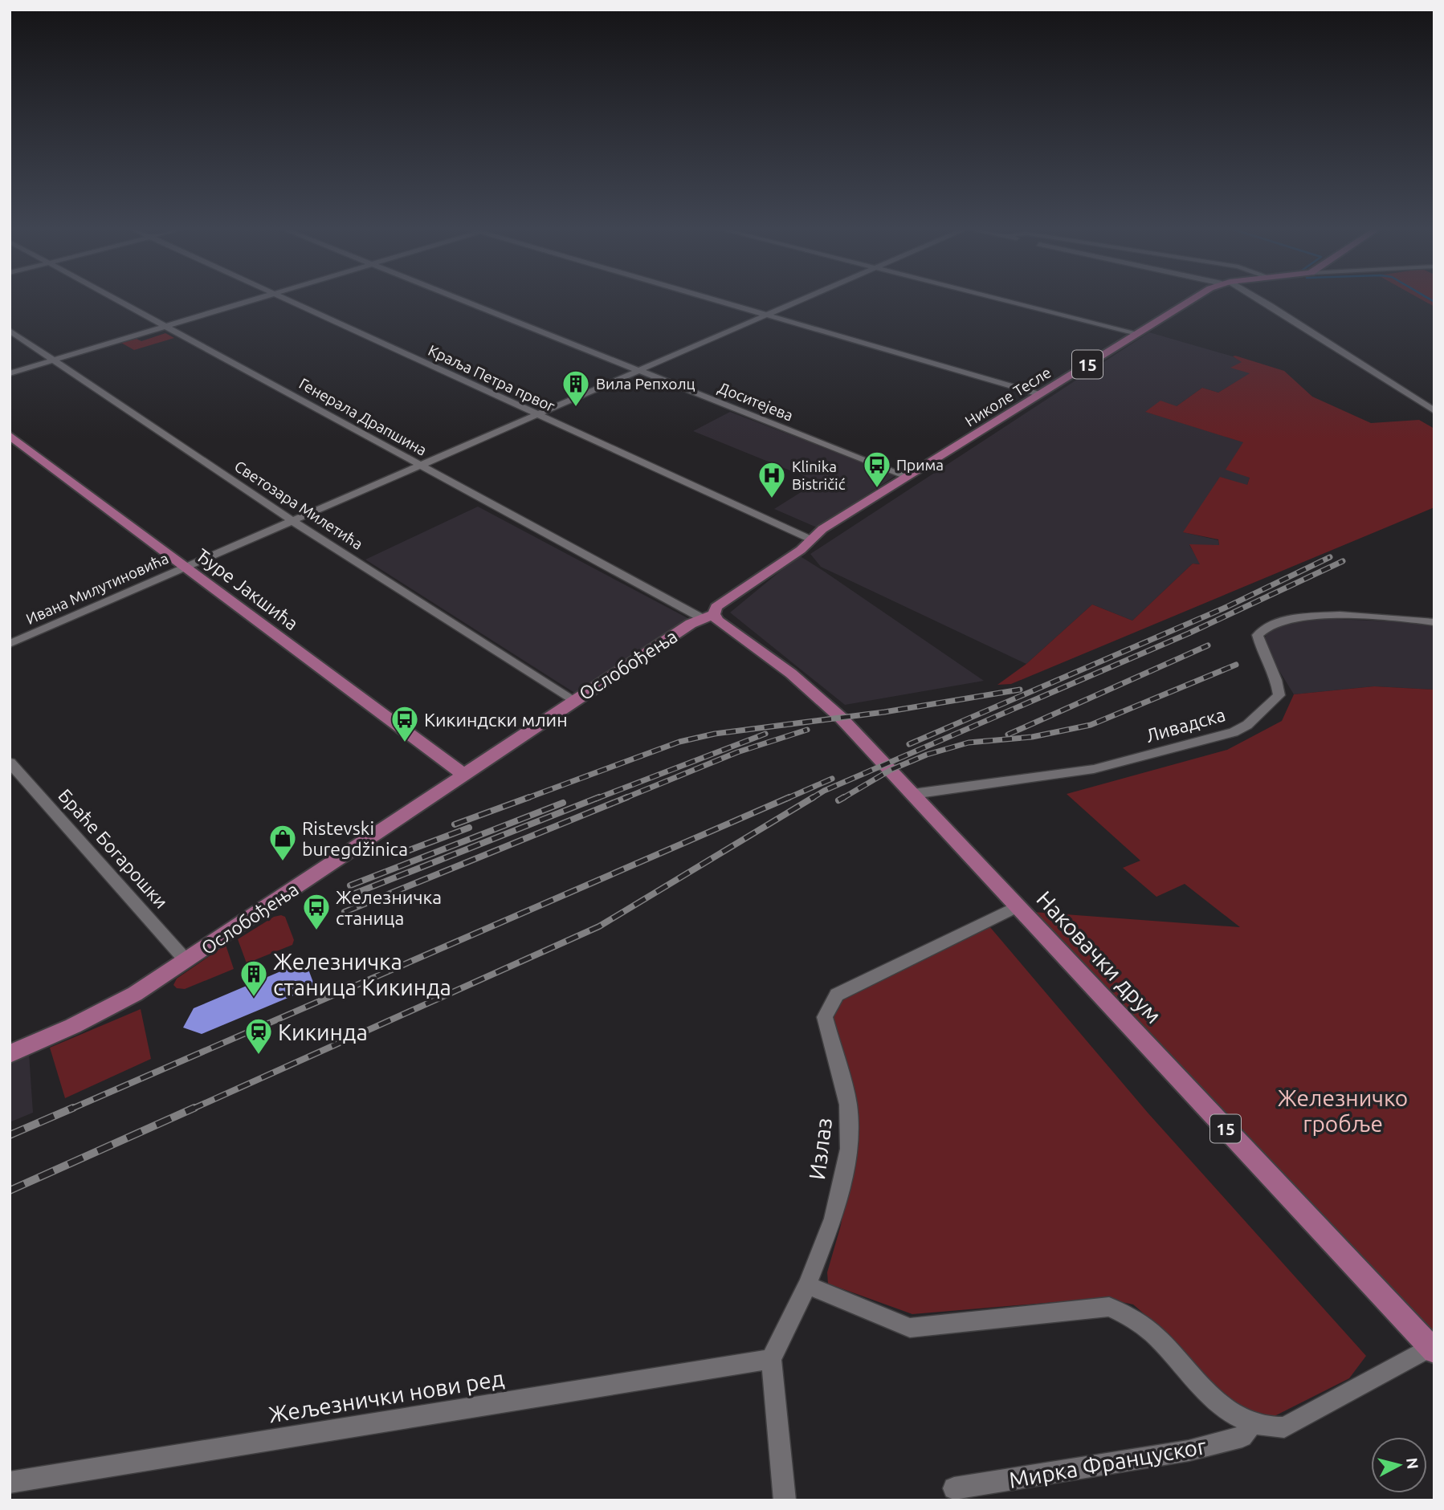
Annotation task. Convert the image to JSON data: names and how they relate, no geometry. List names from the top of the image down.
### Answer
{
  "streets": {
    "main road": [
      "15",
      "Николе Тесле",
      "Ђуре Јакшића",
      "Ослобођења",
      "Наковачки друм"
    ],
    "street": [
      "Краља Петра првог",
      "Доситејева",
      "Генерала Драпшина",
      "Светозара Милетића",
      "Ивана Милутиновића",
      "Ливадска",
      "Браће Богарошки",
      "Излаз",
      "Жељезнички нови ред",
      "Мирка Француског"
    ]
  },
  "crossings": [
    ["Краља Петра првог", "Николе Тесле"],
    ["Краља Петра првог", "Ивана Милутиновића"],
    ["Краља Петра првог", "Ослобођења"],
    ["Николе Тесле", "Доситејева"],
    ["Николе Тесле", "Ослобођења"],
    ["Доситејева", "Ивана Милутиновића"],
    ["Генерала Драпшина", "Ивана Милутиновића"],
    ["Генерала Драпшина", "Ослобођења"],
    ["Генерала Драпшина", "Наковачки друм"],
    ["Светозара Милетића", "Ивана Милутиновића"],
    ["Светозара Милетића", "Ослобођења"],
    ["Ивана Милутиновића", "Ђуре Јакшића"],
    ["Ђуре Јакшића", "Ослобођења"],
    ["Ослобођења", "Браће Богарошки"],
    ["Ослобођења", "Наковачки друм"],
    ["Ливадска", "Наковачки друм"],
    ["Наковачки друм", "Излаз"],
    ["Излаз", "Жељезнички нови ред"]
  ],
  "parks": ["Железничко гробље"],
  "places": {
    "building": ["Вила Репхолц", "Железничка станица Кикинда"],
    "bus stop": ["Прима", "Кикиндски млин", "Железничка станица"],
    "hospital": ["Klinika Bistričić"],
    "shop": ["Ristevski buregdžinica"],
    "station": ["Кикинда"]
  },
  "north": "right"
}
